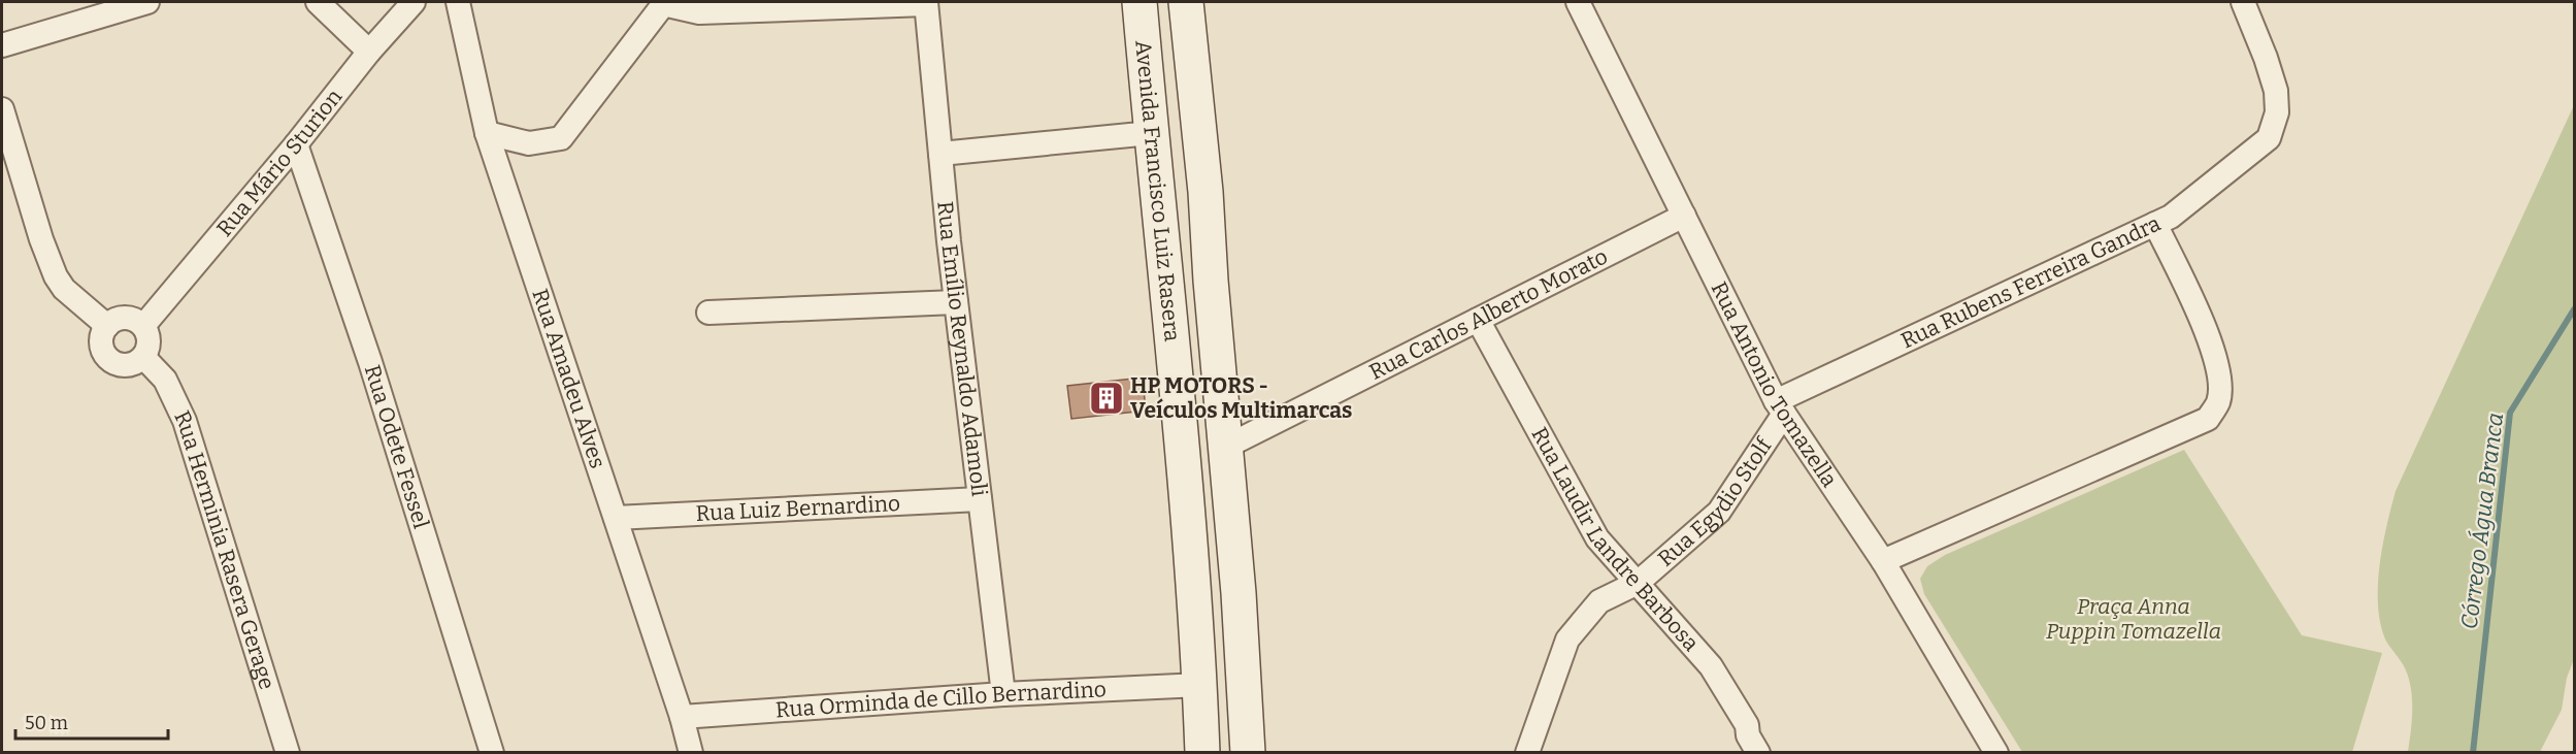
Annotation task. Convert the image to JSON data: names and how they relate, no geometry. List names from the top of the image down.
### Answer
{
  "streets": {
    "street": [
      "Rua Mário Sturion",
      "Avenida Francisco Luiz Rasera",
      "Rua Rubens Ferreira Gandra",
      "Rua Carlos Alberto Morato",
      "Rua Emílio Reynaldo Adamoli",
      "Rua Amadeu Alves",
      "Rua Antonio Tomazella",
      "Rua Odete Fessel",
      "Rua Egydio Stolf",
      "Rua Luiz Bernardino",
      "Rua Laudir Landre Barbosa",
      "Rua Herminia Rasera Gerage",
      "Rua Orminda de Cillo Bernardino"
    ]
  },
  "crossings": [
    ["Rua Mário Sturion", "Rua Odete Fessel"],
    ["Rua Mário Sturion", "Rua Herminia Rasera Gerage"],
    ["Avenida Francisco Luiz Rasera", "Rua Carlos Alberto Morato"],
    ["Avenida Francisco Luiz Rasera", "Rua Orminda de Cillo Bernardino"],
    ["Rua Rubens Ferreira Gandra", "Rua Antonio Tomazella"],
    ["Rua Rubens Ferreira Gandra", "Rua Egydio Stolf"],
    ["Rua Carlos Alberto Morato", "Rua Antonio Tomazella"],
    ["Rua Carlos Alberto Morato", "Rua Laudir Landre Barbosa"],
    ["Rua Emílio Reynaldo Adamoli", "Rua Luiz Bernardino"],
    ["Rua Emílio Reynaldo Adamoli", "Rua Orminda de Cillo Bernardino"],
    ["Rua Amadeu Alves", "Rua Luiz Bernardino"],
    ["Rua Amadeu Alves", "Rua Orminda de Cillo Bernardino"],
    ["Rua Antonio Tomazella", "Rua Egydio Stolf"],
    ["Rua Egydio Stolf", "Rua Laudir Landre Barbosa"]
  ],
  "water": ["Córrego Água Branca"],
  "parks": ["Praça Anna Puppin Tomazella"],
  "places": {
    "building": ["HP MOTORS - Veículos Multimarcas"]
  },
  "scale_bar": "50 m"
}
